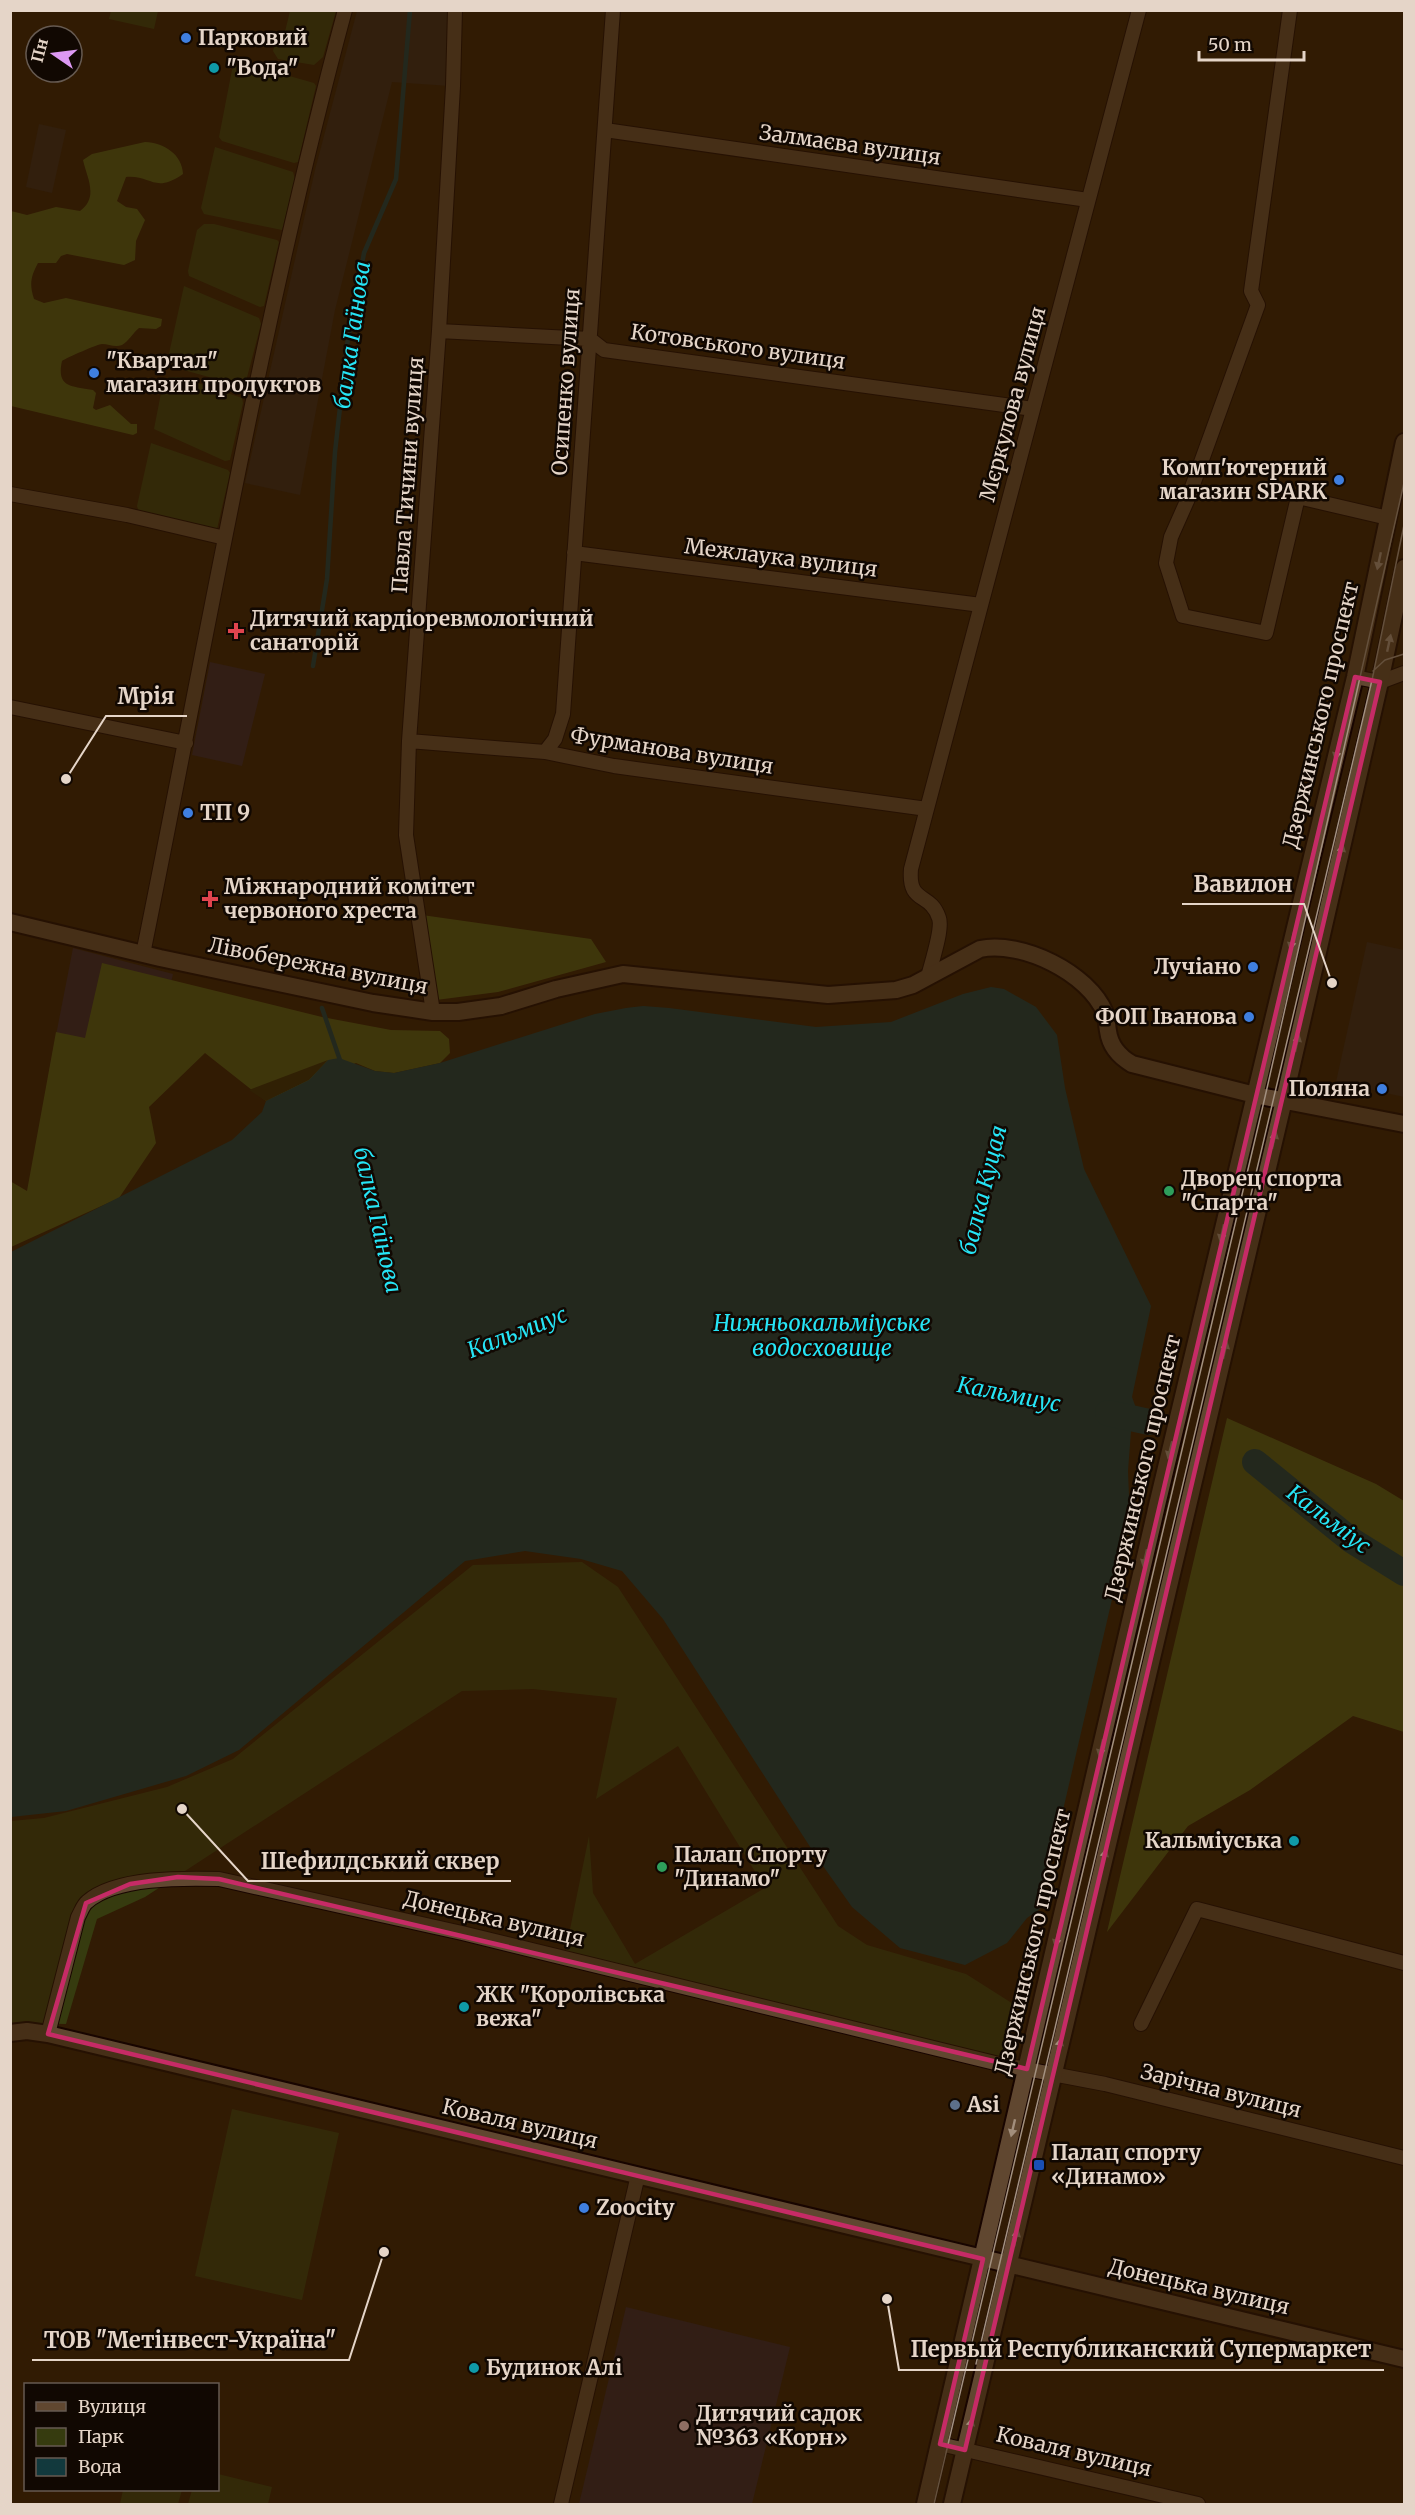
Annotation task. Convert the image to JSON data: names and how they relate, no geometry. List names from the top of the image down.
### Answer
{
  "streets": {
    "street": [
      "Залмаєва вулиця",
      "Котовського вулиця",
      "Осипенко вулиця",
      "Мєркулова вулиця",
      "Павла Тичини вулиця",
      "Межлаука вулиця",
      "Дзержинського проспект",
      "Фурманова вулиця",
      "Лівобережна вулиця",
      "Донецька вулиця",
      "Зарічна вулиця",
      "Коваля вулиця"
    ]
  },
  "crossings": [
    ["Залмаєва вулиця", "Осипенко вулиця"],
    ["Залмаєва вулиця", "Мєркулова вулиця"],
    ["Котовського вулиця", "Осипенко вулиця"],
    ["Котовського вулиця", "Мєркулова вулиця"],
    ["Котовського вулиця", "Павла Тичини вулиця"],
    ["Осипенко вулиця", "Межлаука вулиця"],
    ["Осипенко вулиця", "Фурманова вулиця"],
    ["Мєркулова вулиця", "Межлаука вулиця"],
    ["Мєркулова вулиця", "Фурманова вулиця"],
    ["Мєркулова вулиця", "Лівобережна вулиця"],
    ["Павла Тичини вулиця", "Фурманова вулиця"],
    ["Павла Тичини вулиця", "Лівобережна вулиця"],
    ["Дзержинського проспект", "Лівобережна вулиця"],
    ["Дзержинського проспект", "Донецька вулиця"],
    ["Дзержинського проспект", "Зарічна вулиця"],
    ["Дзержинського проспект", "Коваля вулиця"],
    ["Донецька вулиця", "Зарічна вулиця"],
    ["Донецька вулиця", "Коваля вулиця"]
  ],
  "water": [
    "балка Гаїнова",
    "балка Куцая",
    "Нижньокальміуське водосховище",
    "Кальмиус",
    "Кальміус"
  ],
  "places": {
    "other": [
      "Парковий",
      "\"Вода\"",
      "\"Квартал\" магазин продуктов",
      "Комп'ютерний магазин SPARK",
      "Мрія",
      "ТП 9",
      "Лучіано",
      "Вавилон",
      "ФОП Іванова",
      "Поляна",
      "Дворец спорта \"Спарта\"",
      "Шефилдський сквер",
      "Кальміуська",
      "Палац Спорту \"Динамо\"",
      "ЖК \"Королівська вежа\"",
      "Asi",
      "Zoocity",
      "ТОВ \"Метінвест-Україна\"",
      "Первый Республиканский Супермаркет",
      "Будинок Алі",
      "Дитячий садок №363 «Корн»"
    ],
    "health": ["Дитячий кардіоревмологічний санаторій", "Міжнародний комітет червоного хреста"],
    "transit": ["Палац спорту «Динамо»"]
  },
  "legend": ["Вулиця", "Парк", "Вода"],
  "scale_bar": "50 m",
  "north": "left"
}
